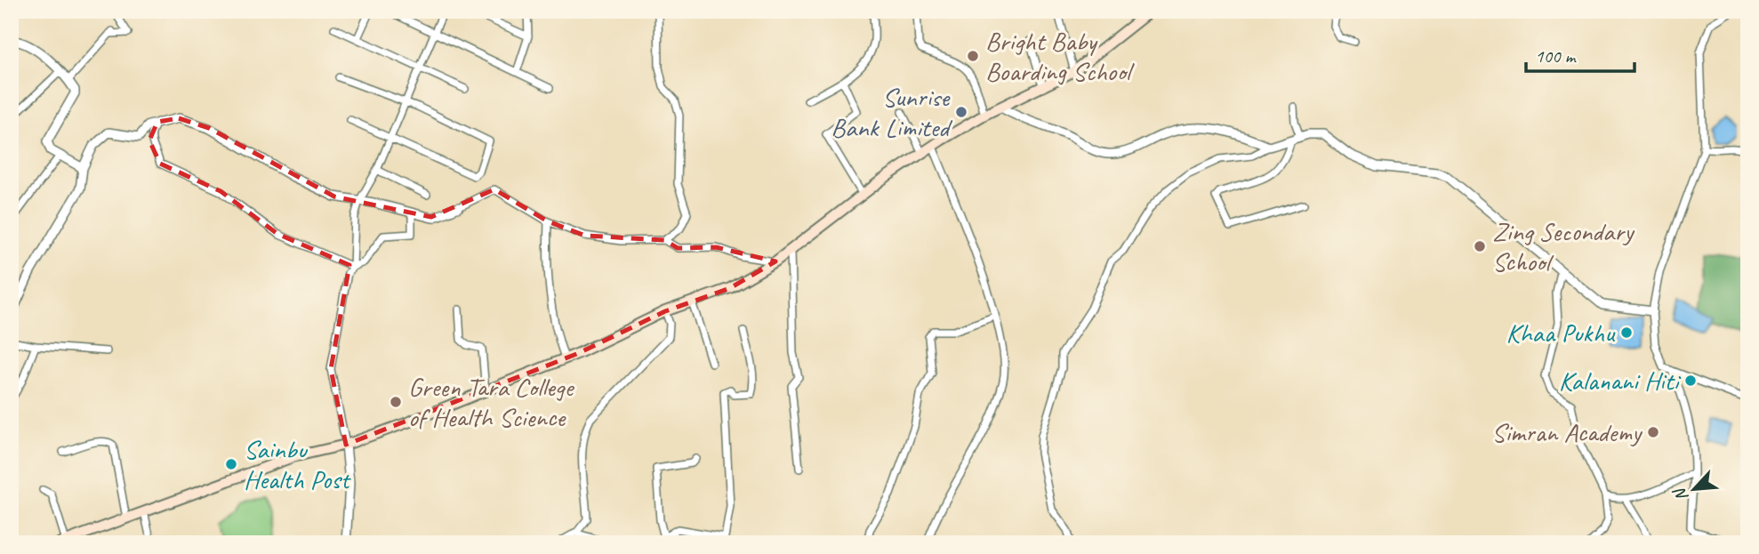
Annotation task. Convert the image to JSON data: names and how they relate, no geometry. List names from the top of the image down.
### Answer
{
  "places": [
    "Bright Baby Boarding School",
    "Sunrise Bank Limited",
    "Zing Secondary School",
    "Khaa Pukhu",
    "Kalanani Hiti",
    "Green Tara College of Health Science",
    "Simran Academy",
    "Sainbu Health Post"
  ],
  "scale_bar": "100 m",
  "north": "bottom left"
}
